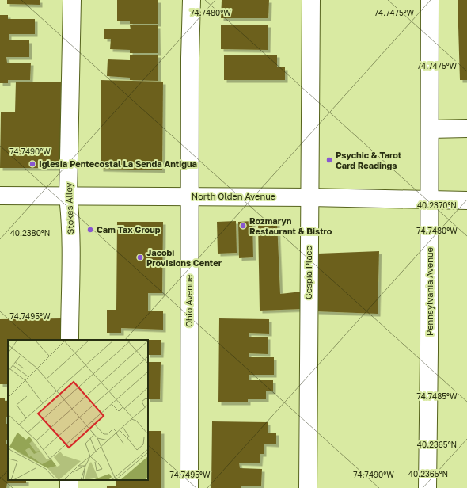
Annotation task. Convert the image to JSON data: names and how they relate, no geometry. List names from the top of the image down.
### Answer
{
  "streets": {
    "street": [
      "North Olden Avenue",
      "Stokes Alley",
      "Gespia Place",
      "Pennsylvania Avenue",
      "Ohio Avenue"
    ]
  },
  "crossings": [
    ["North Olden Avenue", "Stokes Alley"],
    ["North Olden Avenue", "Gespia Place"],
    ["North Olden Avenue", "Pennsylvania Avenue"],
    ["North Olden Avenue", "Ohio Avenue"]
  ],
  "places": [
    "Psychic & Tarot Card Readings",
    "Iglesia Pentecostal La Senda Antigua",
    "Rozmaryn Restaurant & Bistro",
    "Cam Tax Group",
    "Jacobi Provisions Center"
  ],
  "coordinates": [
    "74.7480°W",
    "74.7475°W",
    "74.7490°W",
    "40.2370°N",
    "40.2380°N",
    "74.7495°W",
    "74.7485°W",
    "40.2365°N"
  ]
}
